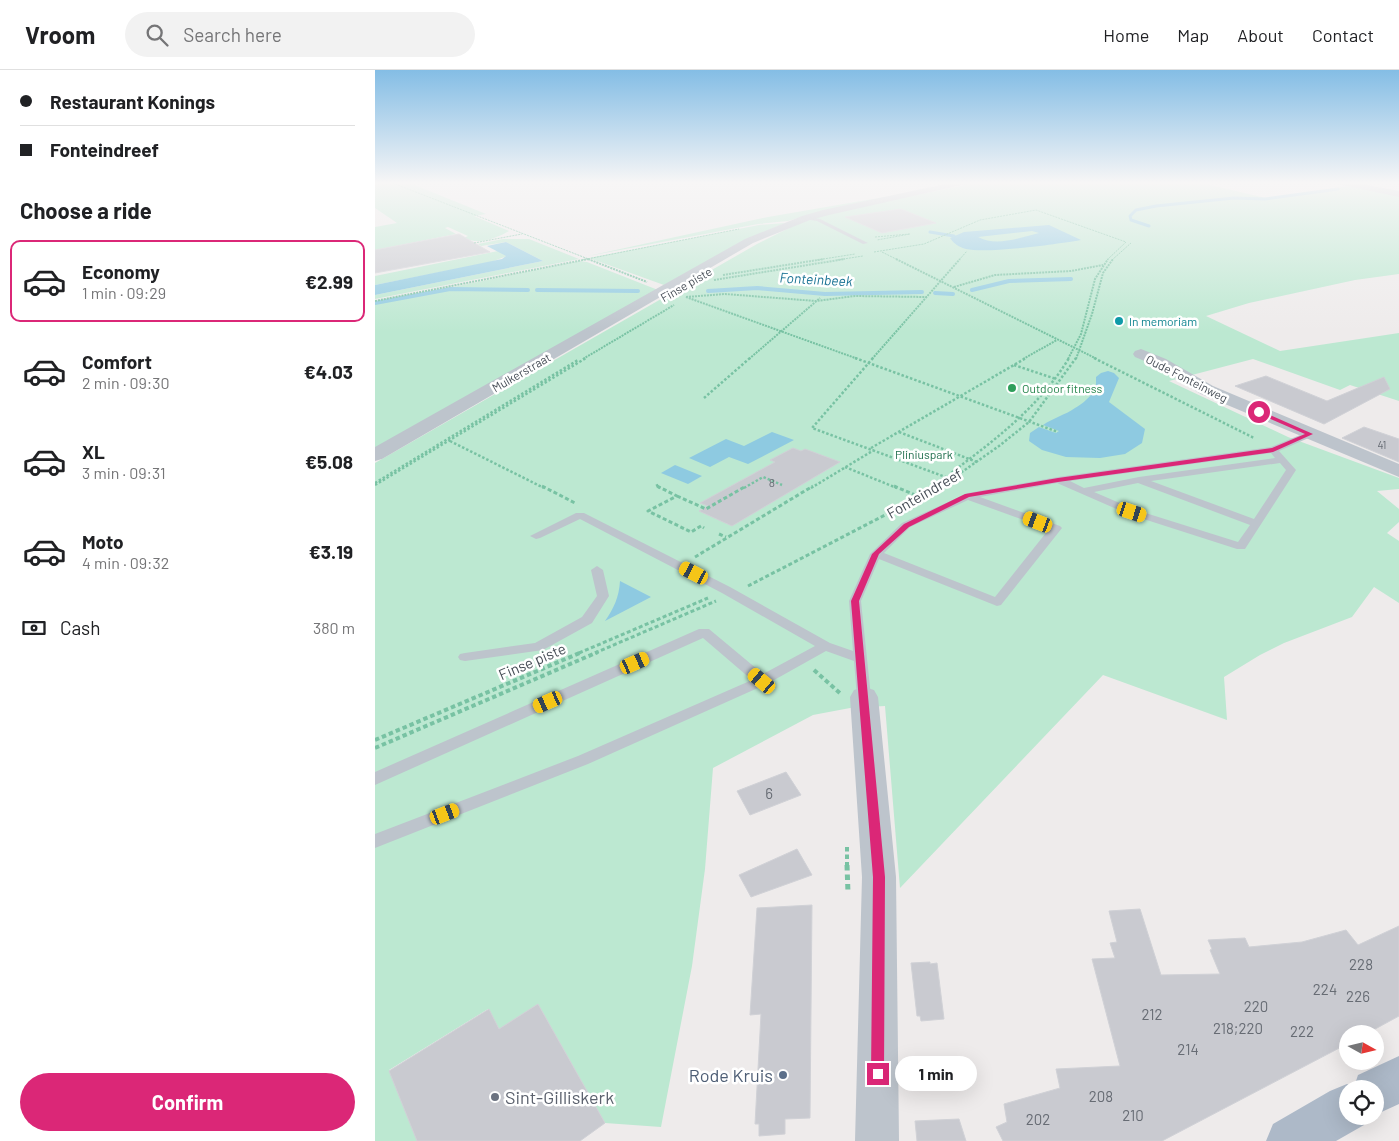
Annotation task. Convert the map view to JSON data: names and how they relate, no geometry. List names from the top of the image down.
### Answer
{
  "streets": {
    "street": ["Mulkerstraat", "Oude Fonteinweg", "Fonteindreef"],
    "path": ["Finse piste"]
  },
  "crossings": [
    ["Finse piste", "Fonteindreef"],
    ["Oude Fonteinweg", "Fonteindreef"]
  ],
  "water": ["Fonteinbeek"],
  "parks": ["Pliniuspark"],
  "places": [
    "In memoriam",
    "Outdoor fitness",
    "Rode Kruis",
    "Sint-Gilliskerk"
  ],
  "house_numbers": [
    "41",
    "8",
    "6",
    "228",
    "224",
    "226",
    "220",
    "212",
    "218;220",
    "222",
    "214",
    "208",
    "210",
    "202"
  ],
  "north": "right",
  "page": {
    "header": "Vroom",
    "search": "Search here",
    "nav": [
      "Home",
      "Map",
      "About",
      "Contact"
    ],
    "banner": ["Restaurant Konings", "Fonteindreef"],
    "heading": "Choose a ride",
    "list": [
      {
        "name": "Economy",
        "note": "1 min · 09:29",
        "value": "€2.99"
      },
      {
        "name": "Comfort",
        "note": "2 min · 09:30",
        "value": "€4.03"
      },
      {
        "name": "XL",
        "note": "3 min · 09:31",
        "value": "€5.08"
      },
      {
        "name": "Moto",
        "note": "4 min · 09:32",
        "value": "€3.19"
      }
    ],
    "pay": ["Cash", "380 m"],
    "bubble": "1 min",
    "buttons": "Confirm"
  }
}
